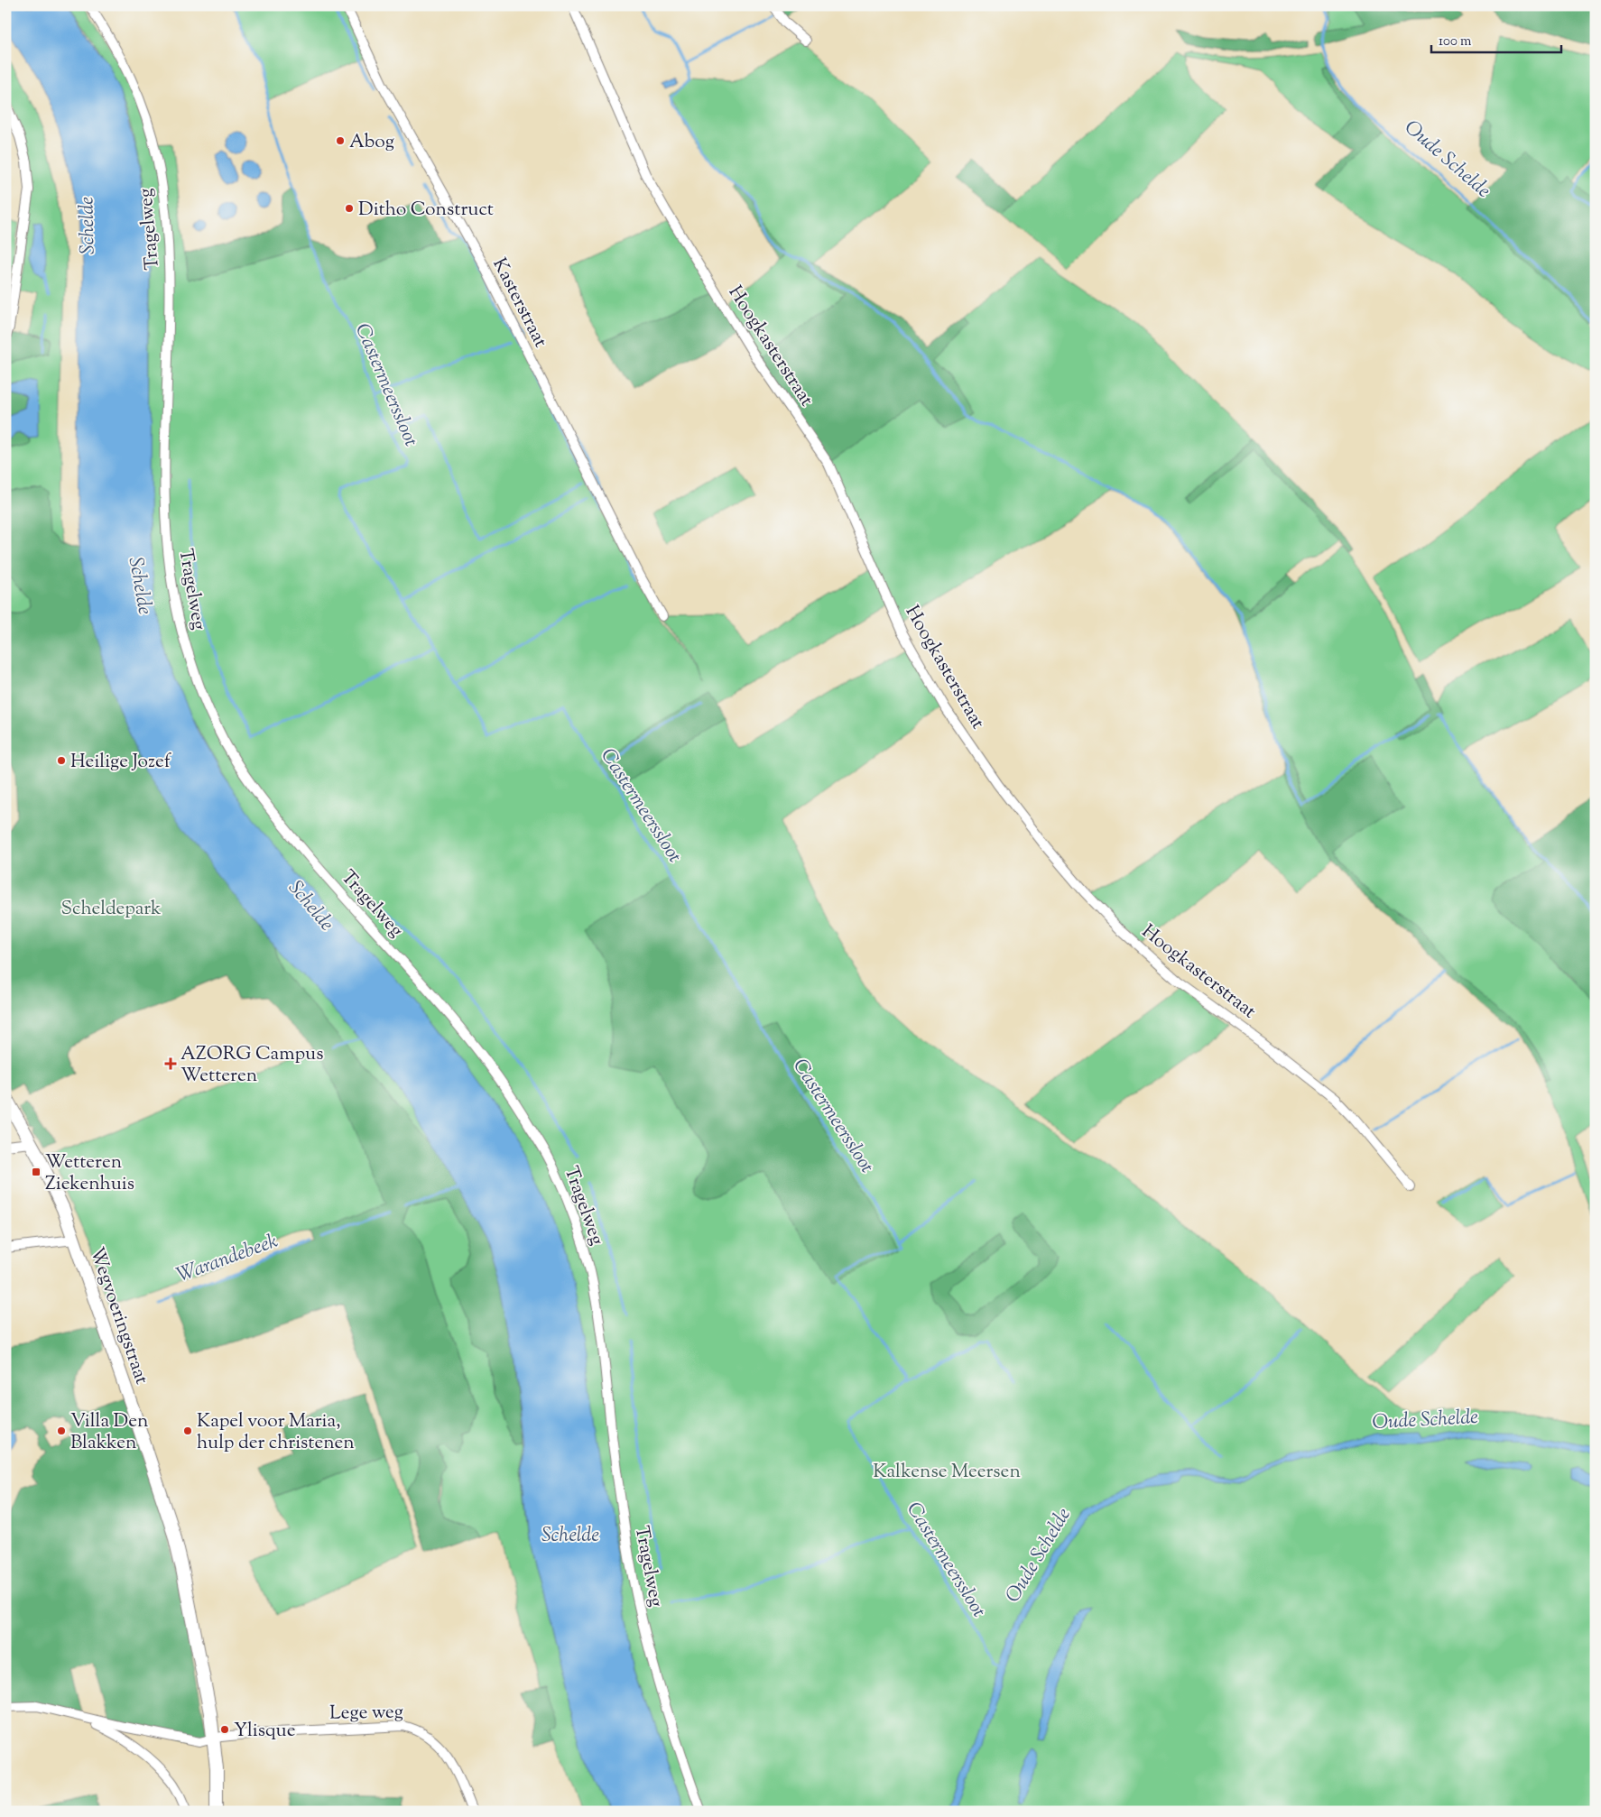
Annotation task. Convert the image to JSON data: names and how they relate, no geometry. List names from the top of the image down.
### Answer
{
  "streets": {
    "main road": ["Wegvoeringstraat"],
    "street": [
      "Tragelweg",
      "Kasterstraat",
      "Hoogkasterstraat",
      "Lege weg"
    ]
  },
  "crossings": [
    ["Wegvoeringstraat", "Lege weg"]
  ],
  "water": [
    "Oude Schelde",
    "Schelde",
    "Castermeerssloot",
    "Warandebeek"
  ],
  "parks": ["Scheldepark", "Kalkense Meersen"],
  "places": {
    "other": [
      "Abog",
      "Ditho Construct",
      "Heilige Jozef",
      "Villa Den Blakken",
      "Kapel voor Maria, hulp der christenen",
      "Ylisque"
    ],
    "health": ["AZORG Campus Wetteren"],
    "transit": ["Wetteren Ziekenhuis"]
  },
  "scale_bar": "100 m"
}
